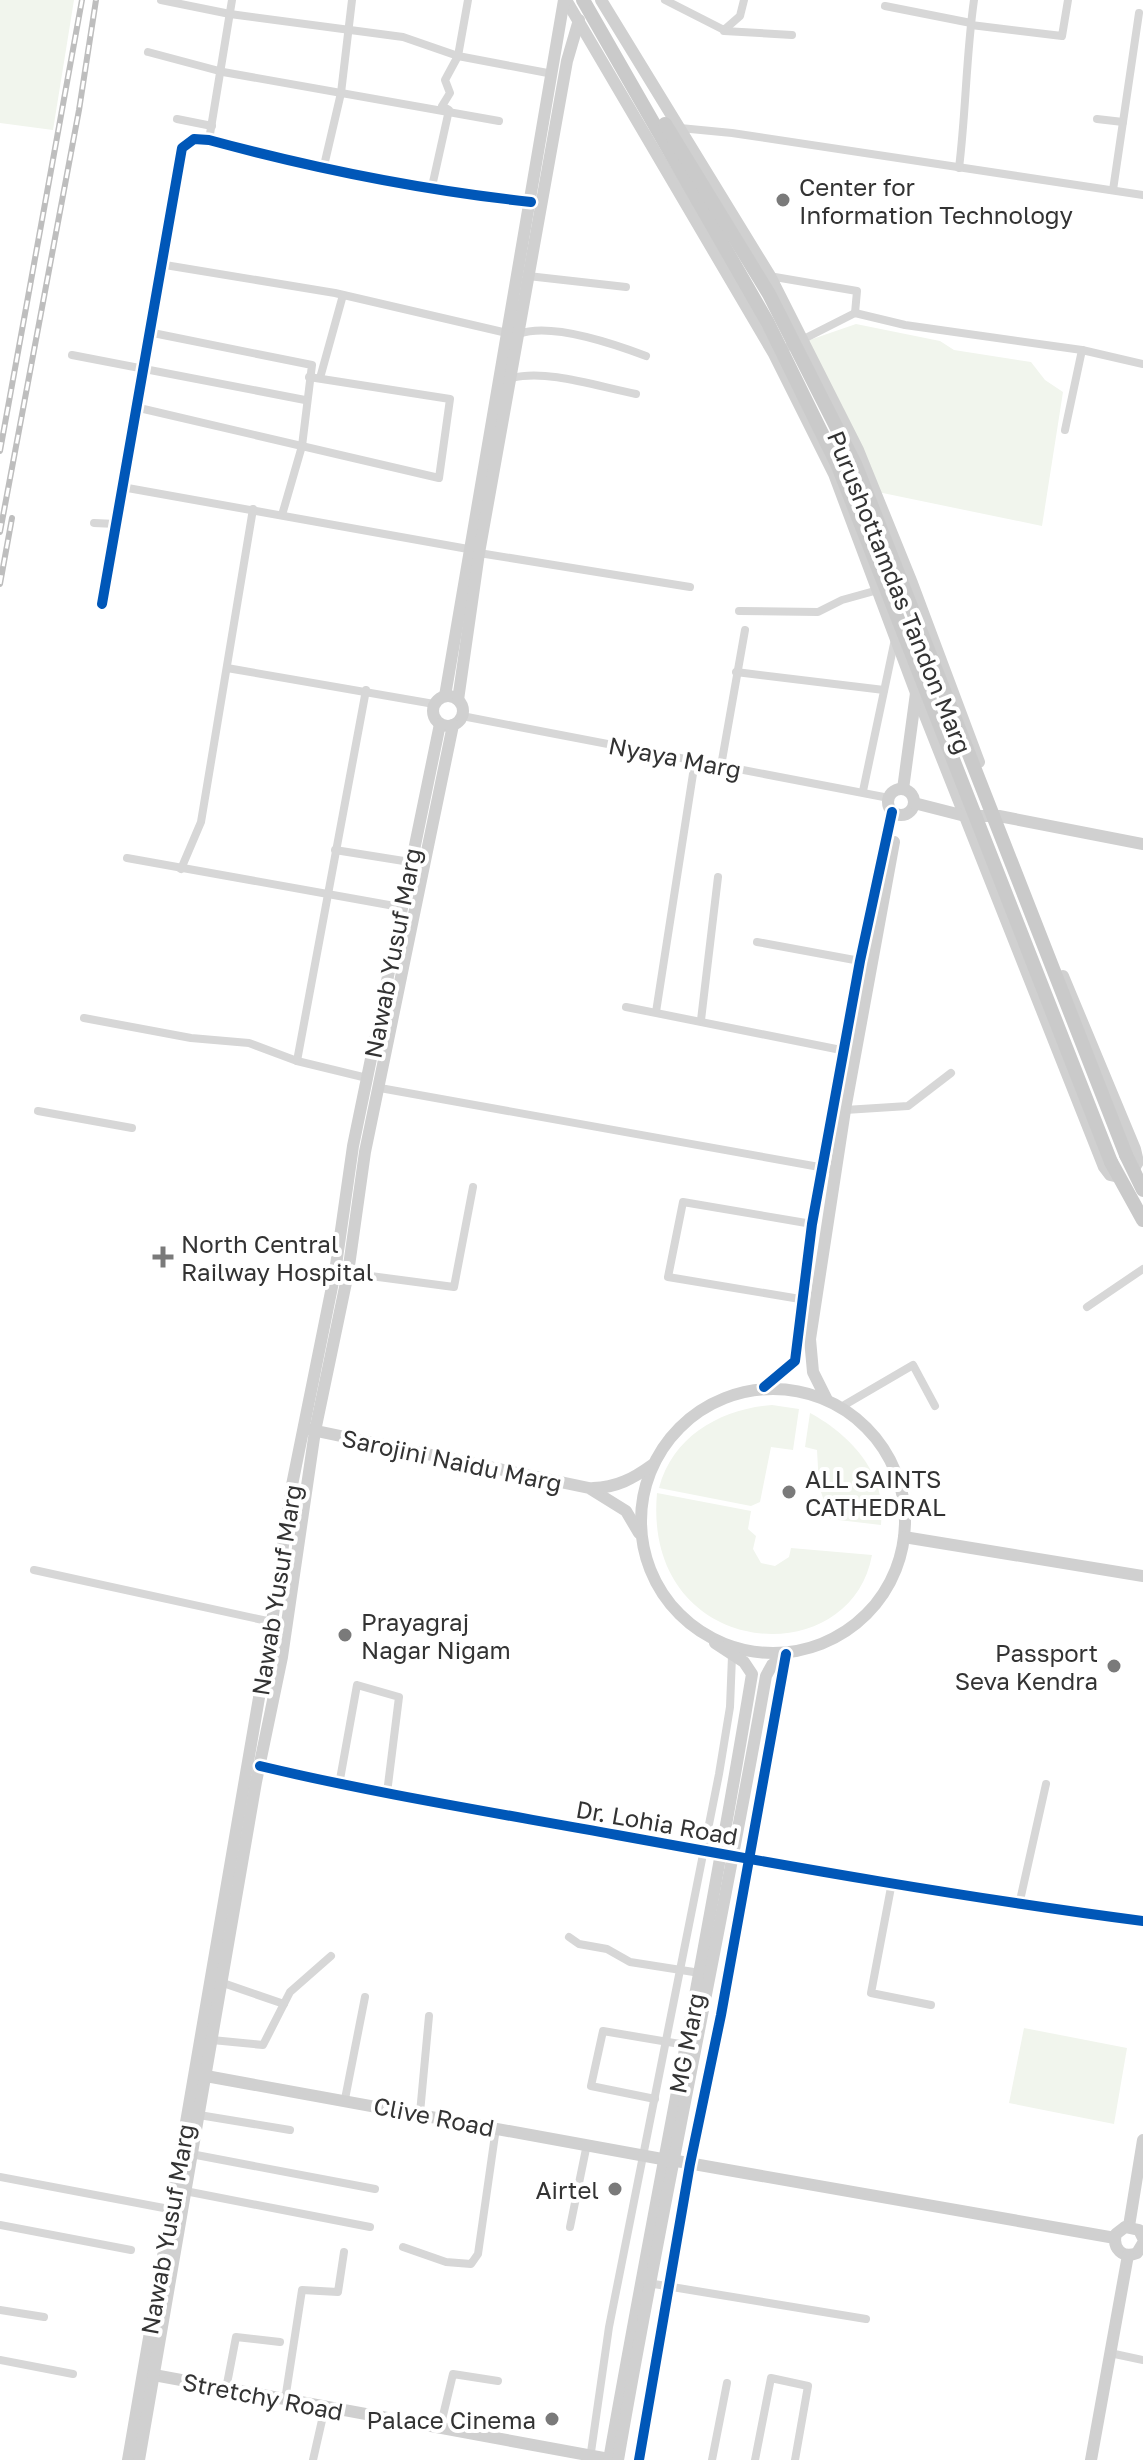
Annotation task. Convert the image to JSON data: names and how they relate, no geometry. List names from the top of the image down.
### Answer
{
  "streets": {
    "main road": [
      "Purushottamdas Tandon Marg",
      "Nawab Yusuf Marg",
      "Sarojini Naidu Marg",
      "Dr. Lohia Road",
      "MG Marg",
      "Clive Road",
      "Stretchy Road"
    ],
    "street": ["Nyaya Marg"]
  },
  "crossings": [
    ["Nyaya Marg", "Nawab Yusuf Marg"],
    ["Nawab Yusuf Marg", "Sarojini Naidu Marg"],
    ["Nawab Yusuf Marg", "Dr. Lohia Road"],
    ["Nawab Yusuf Marg", "Clive Road"],
    ["Nawab Yusuf Marg", "Stretchy Road"],
    ["Dr. Lohia Road", "MG Marg"],
    ["MG Marg", "Clive Road"],
    ["MG Marg", "Stretchy Road"]
  ],
  "places": {
    "other": [
      "Center for Information Technology",
      "ALL SAINTS CATHEDRAL",
      "Prayagraj Nagar Nigam",
      "Passport Seva Kendra",
      "Airtel",
      "Palace Cinema"
    ],
    "health": ["North Central Railway Hospital"]
  }
}
